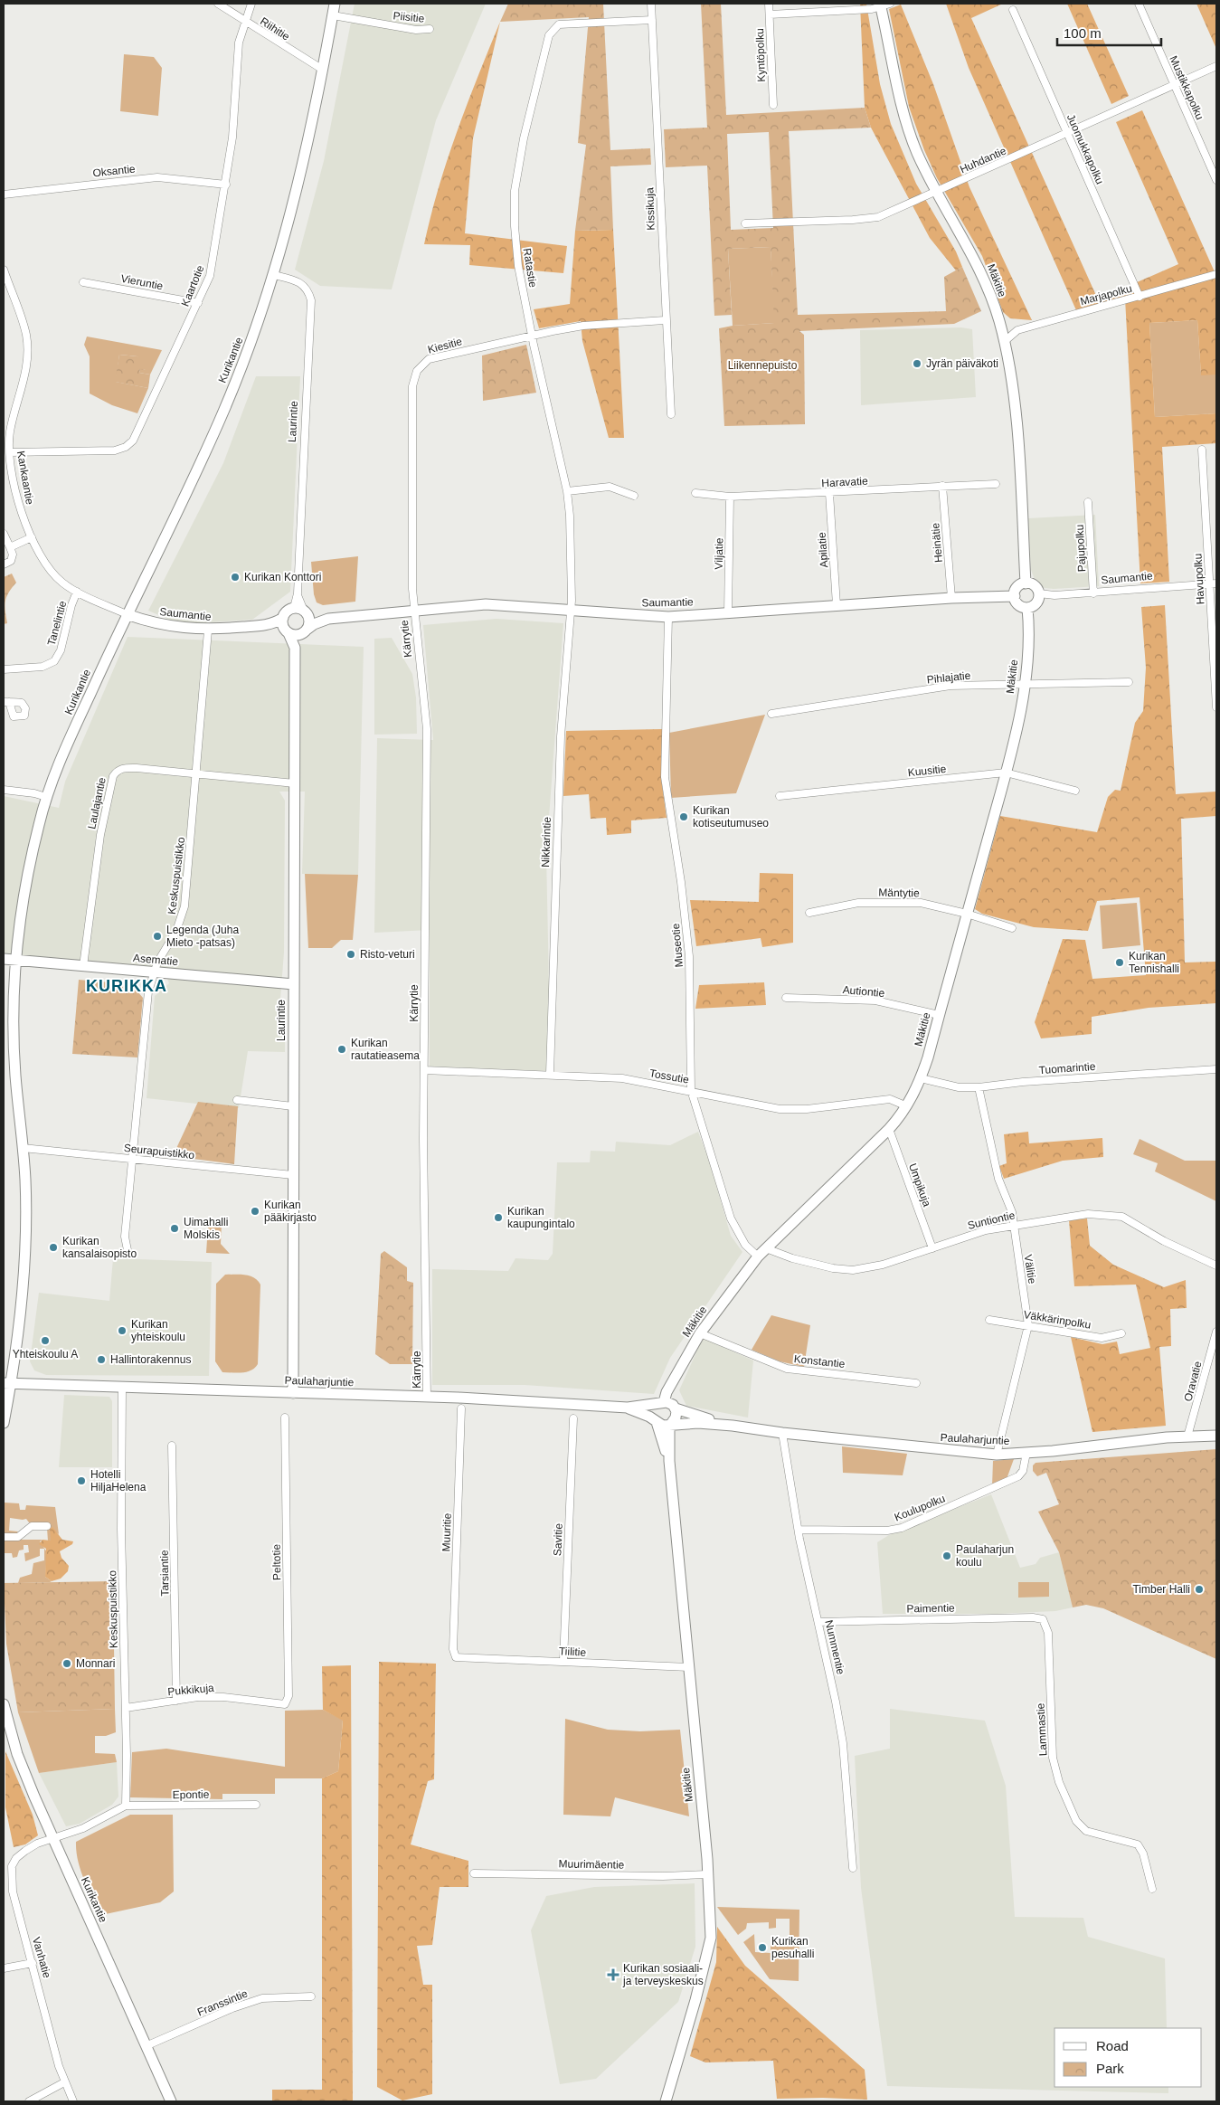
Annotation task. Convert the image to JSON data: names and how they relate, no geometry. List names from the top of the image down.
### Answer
{
  "streets": {
    "street": [
      "Piisitie",
      "Riihitie",
      "Kyntöpolku",
      "Mustikkapolku",
      "Juomukkapolku",
      "Huhdantie",
      "Oksantie",
      "Kissikuja",
      "Ratastie",
      "Mäkitie",
      "Vieruntie",
      "Kaartotie",
      "Marjapolku",
      "Kiesitie",
      "Kurikantie",
      "Laurintie",
      "Kankaantie",
      "Haravatie",
      "Heinätie",
      "Pajupolku",
      "Apilatie",
      "Viljatie",
      "Saumantie",
      "Havupolku",
      "Tanelintie",
      "Kärrytie",
      "Pihlajatie",
      "Kuusitie",
      "Laulajantie",
      "Nikkarintie",
      "Keskuspuistikko",
      "Mäntytie",
      "Museotie",
      "Asematie",
      "Autiontie",
      "Tuomarintie",
      "Tossutie",
      "Seurapuistikko",
      "Umpikuja",
      "Suntiontie",
      "Välitie",
      "Väkkärinpolku",
      "Konstantie",
      "Paulaharjuntie",
      "Oravatie",
      "Koulupolku",
      "Muuritie",
      "Savitie",
      "Peltotie",
      "Tarsiantie",
      "Paimentie",
      "Nummentie",
      "Tiilitie",
      "Pukkikuja",
      "Lammastie",
      "Epontie",
      "Muurimäentie",
      "Vanhatie",
      "Franssintie"
    ]
  },
  "crossings": [
    ["Piisitie", "Kurikantie"],
    ["Riihitie", "Kaartotie"],
    ["Riihitie", "Kurikantie"],
    ["Mustikkapolku", "Huhdantie"],
    ["Juomukkapolku", "Huhdantie"],
    ["Juomukkapolku", "Marjapolku"],
    ["Huhdantie", "Mäkitie"],
    ["Oksantie", "Kaartotie"],
    ["Kissikuja", "Ratastie"],
    ["Kissikuja", "Kiesitie"],
    ["Ratastie", "Kiesitie"],
    ["Ratastie", "Saumantie"],
    ["Ratastie", "Nikkarintie"],
    ["Mäkitie", "Marjapolku"],
    ["Mäkitie", "Saumantie"],
    ["Mäkitie", "Pihlajatie"],
    ["Mäkitie", "Kuusitie"],
    ["Mäkitie", "Mäntytie"],
    ["Mäkitie", "Museotie"],
    ["Mäkitie", "Autiontie"],
    ["Mäkitie", "Tuomarintie"],
    ["Mäkitie", "Tossutie"],
    ["Mäkitie", "Umpikuja"],
    ["Mäkitie", "Suntiontie"],
    ["Mäkitie", "Konstantie"],
    ["Mäkitie", "Paulaharjuntie"],
    ["Mäkitie", "Tiilitie"],
    ["Mäkitie", "Muurimäentie"],
    ["Vieruntie", "Kaartotie"],
    ["Kaartotie", "Kankaantie"],
    ["Kiesitie", "Saumantie"],
    ["Kiesitie", "Kärrytie"],
    ["Kurikantie", "Laurintie"],
    ["Kurikantie", "Kankaantie"],
    ["Kurikantie", "Saumantie"],
    ["Kurikantie", "Asematie"],
    ["Kurikantie", "Seurapuistikko"],
    ["Kurikantie", "Paulaharjuntie"],
    ["Kurikantie", "Vanhatie"],
    ["Kurikantie", "Franssintie"],
    ["Laurintie", "Saumantie"],
    ["Laurintie", "Laulajantie"],
    ["Laurintie", "Asematie"],
    ["Laurintie", "Seurapuistikko"],
    ["Laurintie", "Paulaharjuntie"],
    ["Kankaantie", "Saumantie"],
    ["Kankaantie", "Tanelintie"],
    ["Haravatie", "Heinätie"],
    ["Haravatie", "Apilatie"],
    ["Haravatie", "Viljatie"],
    ["Heinätie", "Saumantie"],
    ["Pajupolku", "Saumantie"],
    ["Apilatie", "Saumantie"],
    ["Viljatie", "Saumantie"],
    ["Saumantie", "Havupolku"],
    ["Saumantie", "Kärrytie"],
    ["Saumantie", "Nikkarintie"],
    ["Saumantie", "Keskuspuistikko"],
    ["Saumantie", "Museotie"],
    ["Kärrytie", "Tossutie"],
    ["Kärrytie", "Paulaharjuntie"],
    ["Laulajantie", "Keskuspuistikko"],
    ["Laulajantie", "Asematie"],
    ["Nikkarintie", "Tossutie"],
    ["Keskuspuistikko", "Asematie"],
    ["Keskuspuistikko", "Seurapuistikko"],
    ["Keskuspuistikko", "Paulaharjuntie"],
    ["Keskuspuistikko", "Pukkikuja"],
    ["Keskuspuistikko", "Epontie"],
    ["Museotie", "Tossutie"],
    ["Tuomarintie", "Välitie"],
    ["Umpikuja", "Suntiontie"],
    ["Suntiontie", "Välitie"],
    ["Välitie", "Väkkärinpolku"],
    ["Välitie", "Paulaharjuntie"],
    ["Paulaharjuntie", "Oravatie"],
    ["Paulaharjuntie", "Koulupolku"],
    ["Paulaharjuntie", "Nummentie"],
    ["Koulupolku", "Nummentie"],
    ["Muuritie", "Tiilitie"],
    ["Savitie", "Tiilitie"],
    ["Peltotie", "Pukkikuja"],
    ["Tarsiantie", "Pukkikuja"],
    ["Paimentie", "Nummentie"],
    ["Paimentie", "Lammastie"]
  ],
  "districts": ["KURIKKA"],
  "parks": ["Liikennepuisto"],
  "places": {
    "other": [
      "Jyrän päiväkoti",
      "Kurikan Konttori",
      "Kurikan kotiseutumuseo",
      "Legenda (Juha Mieto -patsas)",
      "Risto-veturi",
      "Kurikan Tennishalli",
      "Kurikan rautatieasema",
      "Kurikan pääkirjasto",
      "Kurikan kaupungintalo",
      "Uimahalli Molskis",
      "Kurikan kansalaisopisto",
      "Kurikan yhteiskoulu",
      "Yhteiskoulu A",
      "Hallintorakennus",
      "Hotelli HiljaHelena",
      "Paulaharjun koulu",
      "Timber Halli",
      "Monnari",
      "Kurikan pesuhalli"
    ],
    "health": ["Kurikan sosiaali- ja terveyskeskus"]
  },
  "legend": ["Road", "Park"],
  "scale_bar": "100 m"
}
